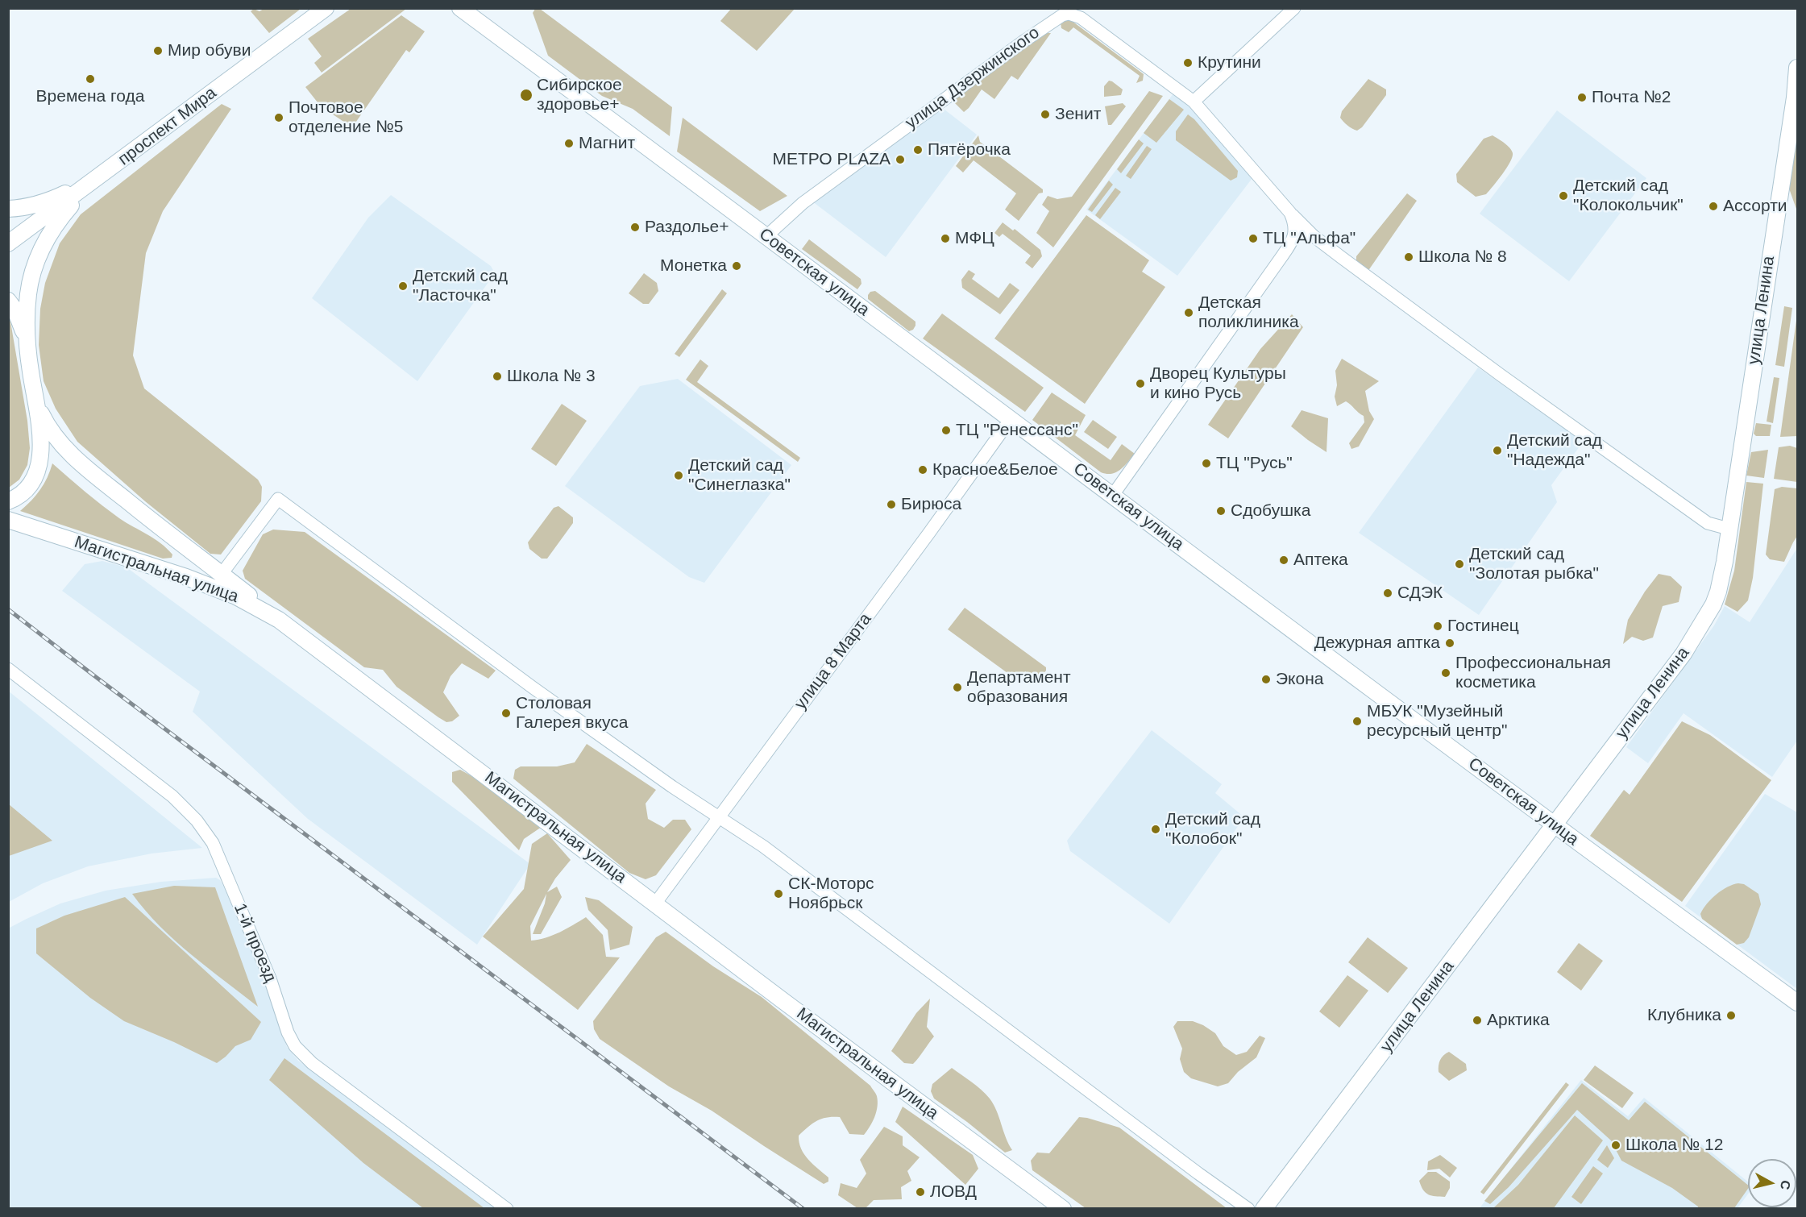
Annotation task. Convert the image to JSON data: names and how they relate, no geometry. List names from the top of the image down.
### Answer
{
  "streets": {
    "main road": [
      "проспект Мира",
      "Советская улица",
      "улица Ленина",
      "Магистральная улица"
    ],
    "street": ["улица Дзержинского", "улица 8 Марта", "1-й проезд"]
  },
  "crossings": [
    ["улица Дзержинского", "Советская улица"],
    ["улица Дзержинского", "улица Ленина"],
    ["Советская улица", "улица Ленина"],
    ["Советская улица", "улица 8 Марта"],
    ["Магистральная улица", "улица 8 Марта"]
  ],
  "places": [
    "Мир обуви",
    "Крутини",
    "Времена года",
    "Сибирское здоровье+",
    "Почта №2",
    "Зенит",
    "Почтовое отделение №5",
    "Магнит",
    "Пятёрочка",
    "МЕТРО PLAZA",
    "Детский сад \"Колокольчик\"",
    "Ассорти",
    "Раздолье+",
    "МФЦ",
    "ТЦ \"Альфа\"",
    "Школа № 8",
    "Монетка",
    "Детский сад \"Ласточка\"",
    "Детская поликлиника",
    "Школа № 3",
    "Дворец Культуры и кино Русь",
    "ТЦ \"Ренессанс\"",
    "Детский сад \"Надежда\"",
    "ТЦ \"Русь\"",
    "Красное&Белое",
    "Детский сад \"Синеглазка\"",
    "Бирюса",
    "Сдобушка",
    "Аптека",
    "Детский сад \"Золотая рыбка\"",
    "СДЭК",
    "Гостинец",
    "Дежурная аптка",
    "Профессиональная косметика",
    "Экона",
    "Департамент образования",
    "Столовая Галерея вкуса",
    "МБУК \"Музейный ресурсный центр\"",
    "Детский сад \"Колобок\"",
    "СК-Моторс Ноябрьск",
    "Клубника",
    "Арктика",
    "Школа № 12",
    "ЛОВД"
  ],
  "north": "right"
}
